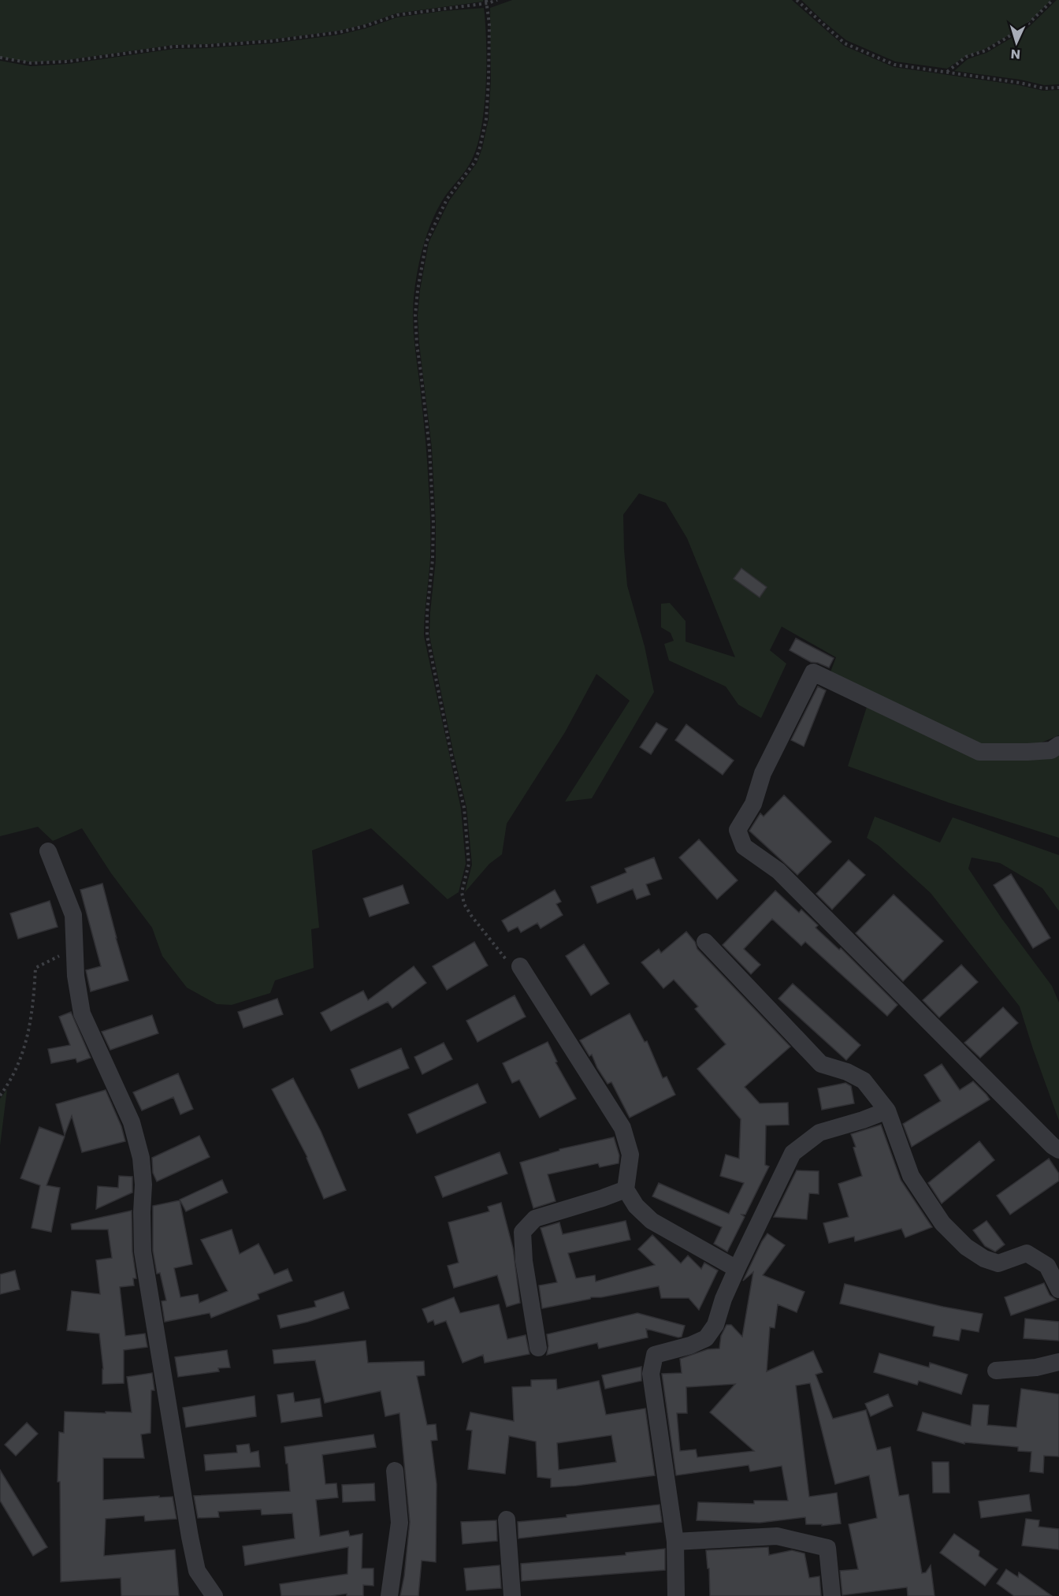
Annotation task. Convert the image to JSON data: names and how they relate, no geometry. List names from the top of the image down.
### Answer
{
  "north": "bottom"
}
